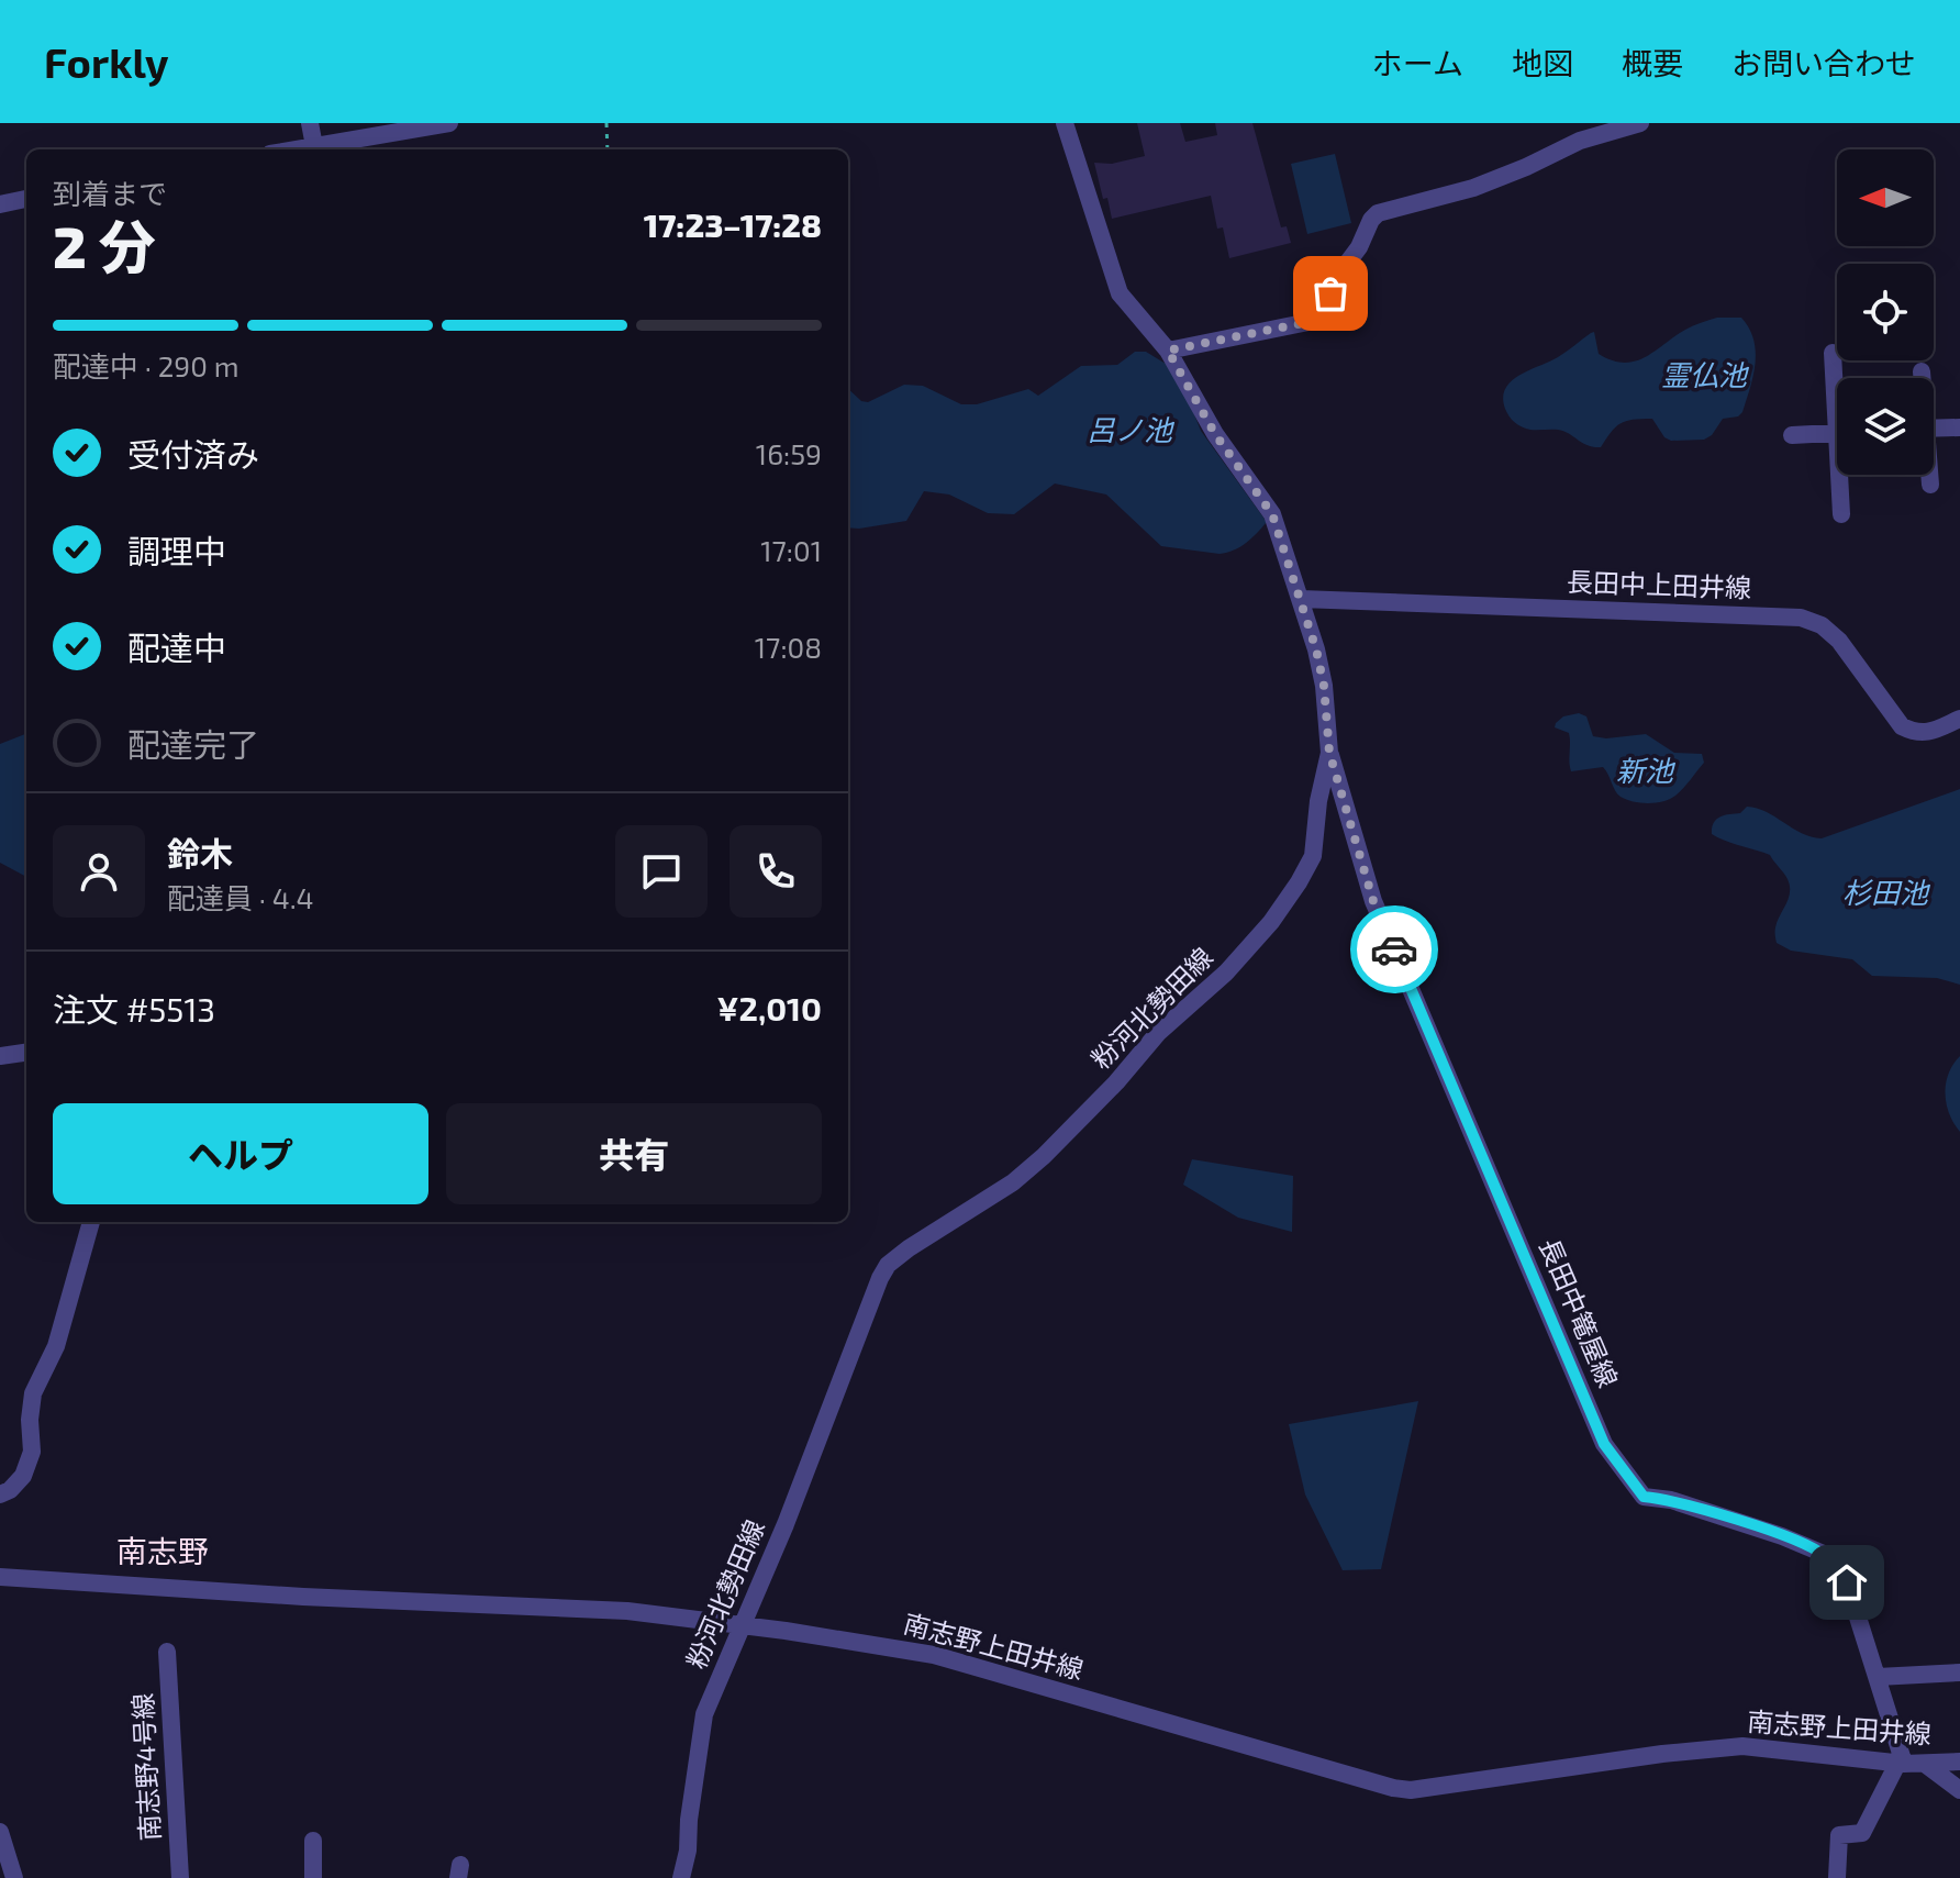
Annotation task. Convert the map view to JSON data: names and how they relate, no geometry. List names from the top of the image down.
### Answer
{
  "streets": {
    "street": [
      "長田中上田井線",
      "粉河北勢田線",
      "長田中篭屋線",
      "南志野上田井線",
      "南志野4号線"
    ]
  },
  "crossings": [
    ["長田中上田井線", "粉河北勢田線"],
    ["粉河北勢田線", "長田中篭屋線"],
    ["粉河北勢田線", "南志野上田井線"],
    ["長田中篭屋線", "南志野上田井線"]
  ],
  "districts": ["南志野"],
  "water": [
    "霊仏池",
    "呂ノ池",
    "新池",
    "杉田池"
  ],
  "north": "left",
  "page": {
    "header": "Forkly",
    "nav": [
      "ホーム",
      "地図",
      "概要",
      "お問い合わせ"
    ],
    "heading": ["2 分", "到着まで", "17:23–17:28"],
    "panel": [
      "鈴木",
      "配達員 · 4.4",
      "注文 #5513",
      "¥2,010"
    ],
    "bar": "配達中 · 290 m",
    "list": [
      ["受付済み", "16:59"],
      ["調理中", "17:01"],
      ["配達中", "17:08"],
      "配達完了"
    ],
    "buttons": ["ヘルプ", "共有"]
  }
}
